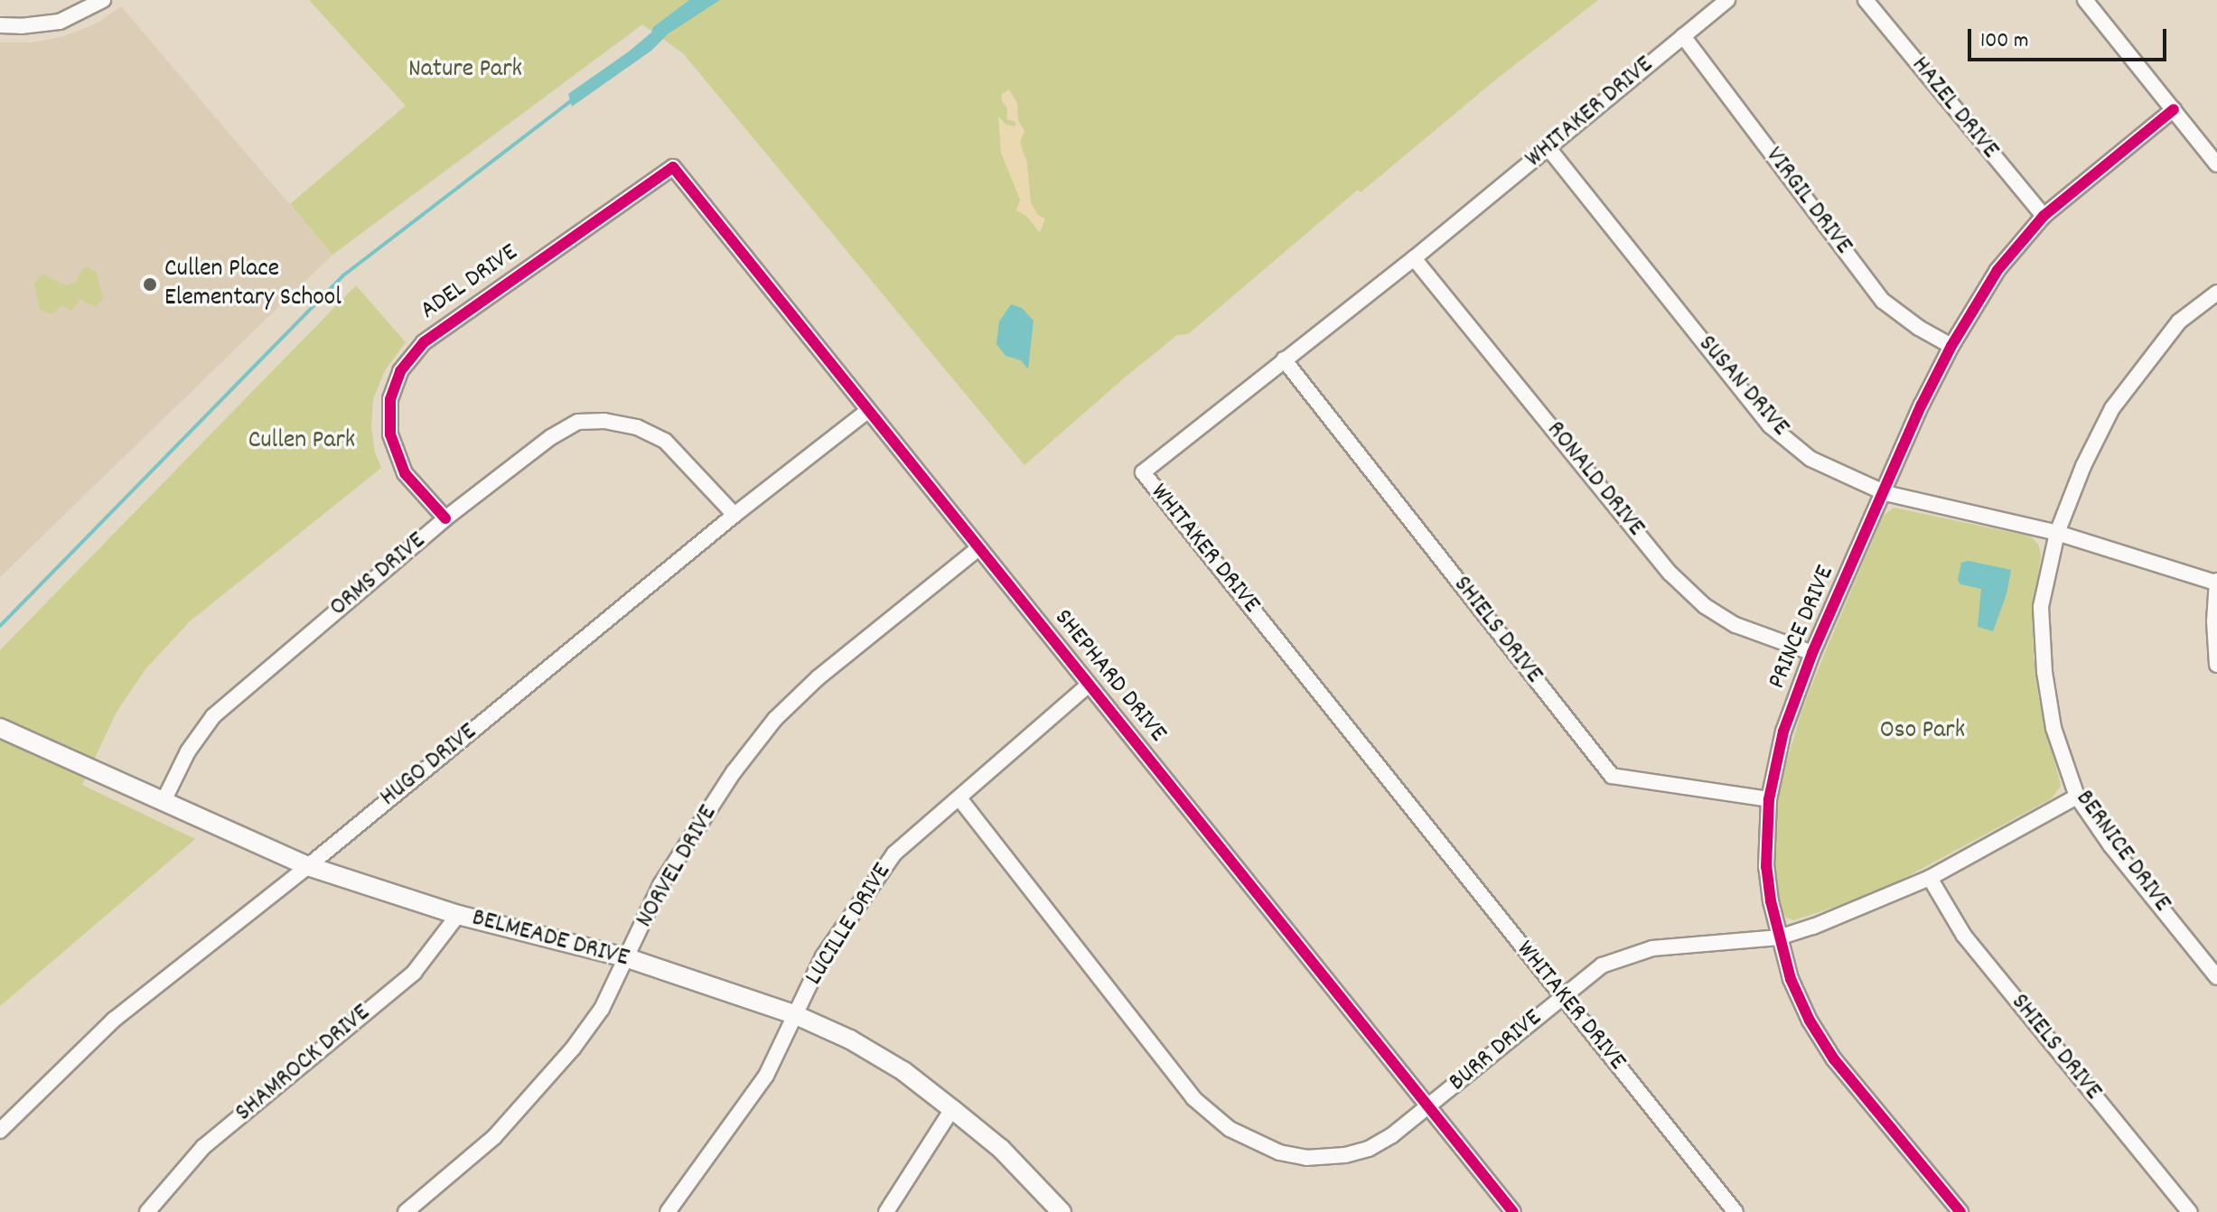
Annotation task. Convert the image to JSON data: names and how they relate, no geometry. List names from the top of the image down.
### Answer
{
  "streets": {
    "street": [
      "HAZEL DRIVE",
      "WHITAKER DRIVE",
      "VIRGIL DRIVE",
      "ADEL DRIVE",
      "SUSAN DRIVE",
      "RONALD DRIVE",
      "ORMS DRIVE",
      "PRINCE DRIVE",
      "SHIELS DRIVE",
      "SHEPHARD DRIVE",
      "HUGO DRIVE",
      "BERNICE DRIVE",
      "NORVEL DRIVE",
      "LUCILLE DRIVE",
      "BELMEADE DRIVE",
      "BURR DRIVE",
      "SHAMROCK DRIVE"
    ]
  },
  "crossings": [
    ["HAZEL DRIVE", "PRINCE DRIVE"],
    ["WHITAKER DRIVE", "VIRGIL DRIVE"],
    ["WHITAKER DRIVE", "SUSAN DRIVE"],
    ["WHITAKER DRIVE", "RONALD DRIVE"],
    ["WHITAKER DRIVE", "SHIELS DRIVE"],
    ["WHITAKER DRIVE", "BURR DRIVE"],
    ["VIRGIL DRIVE", "PRINCE DRIVE"],
    ["ADEL DRIVE", "ORMS DRIVE"],
    ["ADEL DRIVE", "SHEPHARD DRIVE"],
    ["SUSAN DRIVE", "PRINCE DRIVE"],
    ["SUSAN DRIVE", "BERNICE DRIVE"],
    ["RONALD DRIVE", "PRINCE DRIVE"],
    ["ORMS DRIVE", "HUGO DRIVE"],
    ["ORMS DRIVE", "BELMEADE DRIVE"],
    ["PRINCE DRIVE", "SHIELS DRIVE"],
    ["PRINCE DRIVE", "BURR DRIVE"],
    ["SHIELS DRIVE", "BURR DRIVE"],
    ["SHEPHARD DRIVE", "HUGO DRIVE"],
    ["SHEPHARD DRIVE", "NORVEL DRIVE"],
    ["SHEPHARD DRIVE", "LUCILLE DRIVE"],
    ["SHEPHARD DRIVE", "BURR DRIVE"],
    ["HUGO DRIVE", "BELMEADE DRIVE"],
    ["BERNICE DRIVE", "BURR DRIVE"],
    ["NORVEL DRIVE", "BELMEADE DRIVE"],
    ["LUCILLE DRIVE", "BELMEADE DRIVE"],
    ["LUCILLE DRIVE", "BURR DRIVE"],
    ["BELMEADE DRIVE", "SHAMROCK DRIVE"]
  ],
  "parks": ["Nature Park", "Cullen Park", "Oso Park"],
  "places": ["Cullen Place Elementary School"],
  "scale_bar": "100 m"
}
